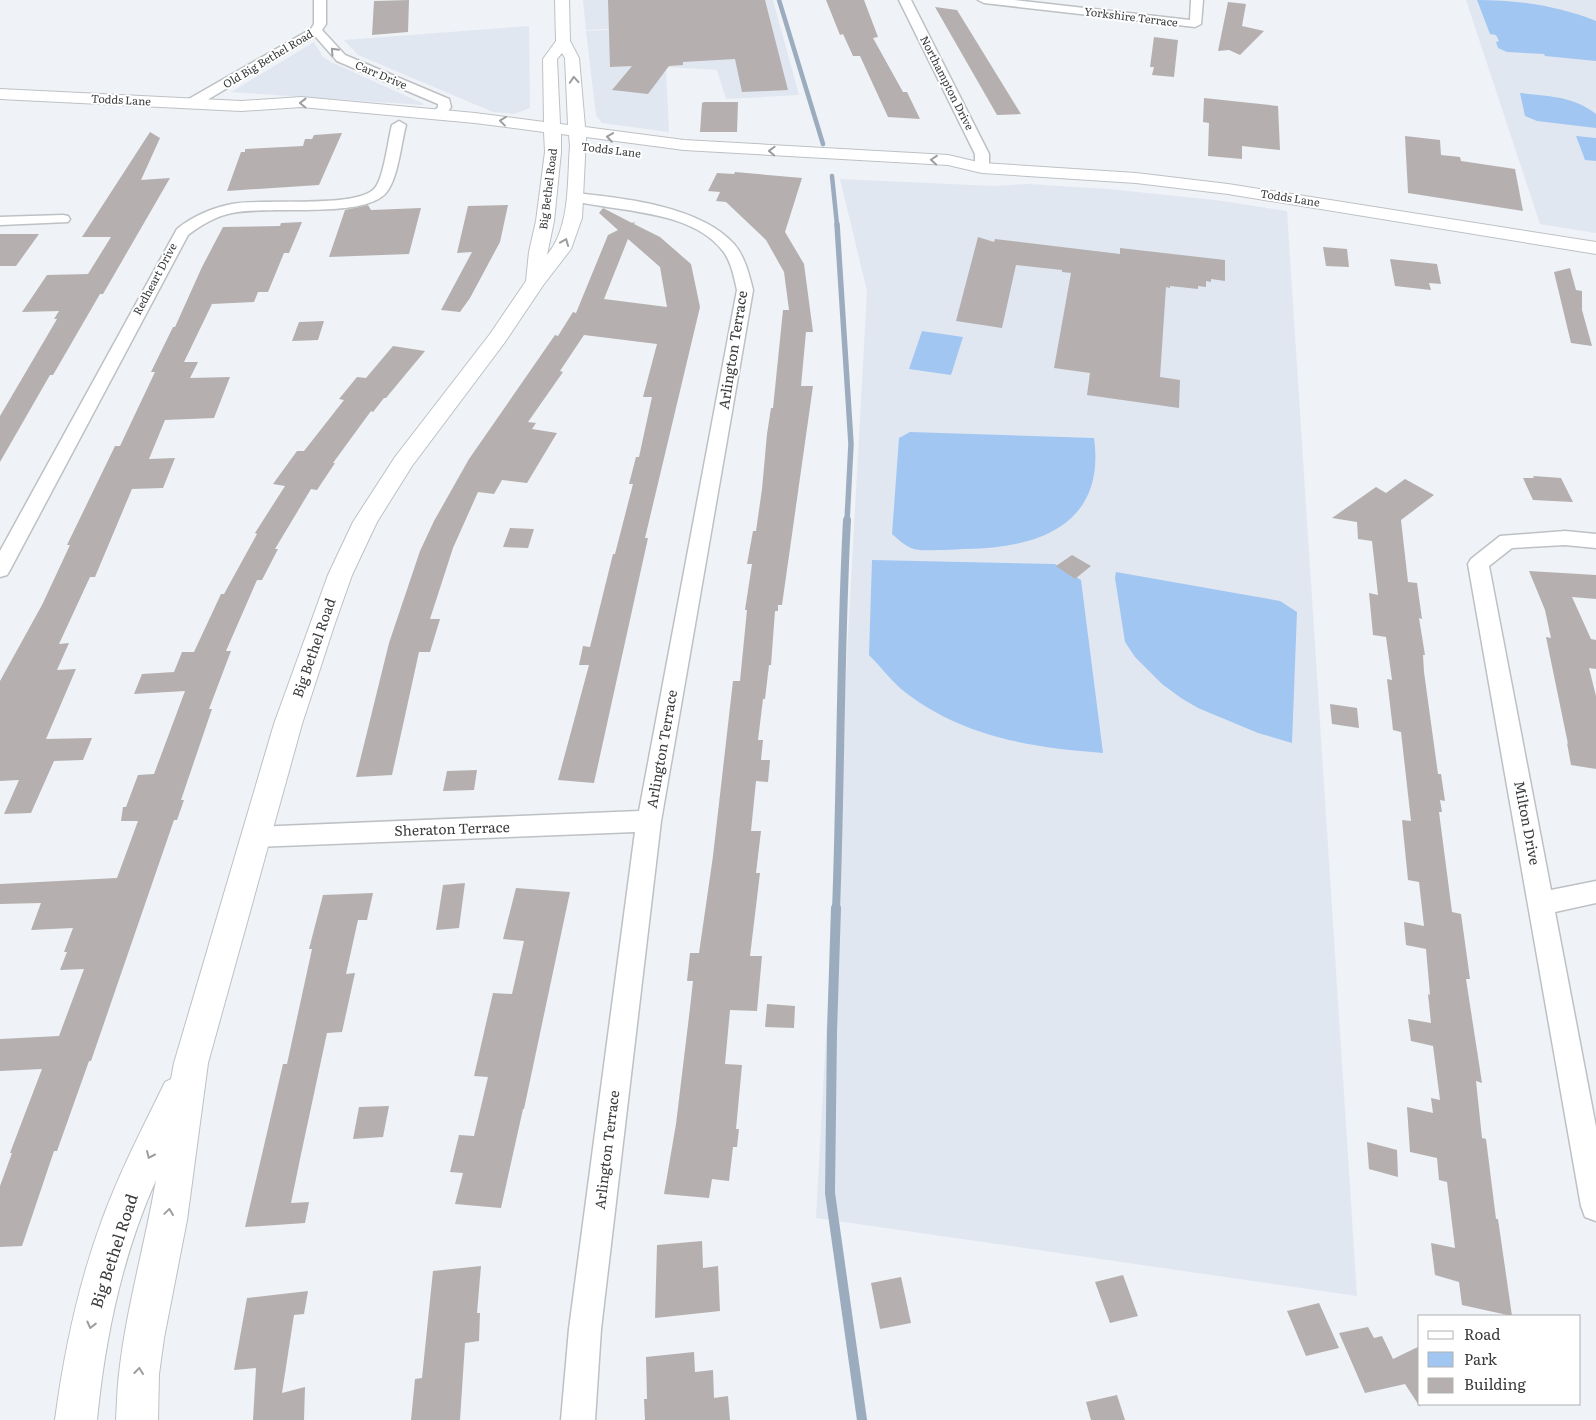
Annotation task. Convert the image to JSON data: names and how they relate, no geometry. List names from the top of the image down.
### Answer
{
  "streets": {
    "main road": ["Todds Lane", "Big Bethel Road"],
    "street": [
      "Yorkshire Terrace",
      "Old Big Bethel Road",
      "Carr Drive",
      "Northampton Drive",
      "Redheart Drive",
      "Arlington Terrace",
      "Milton Drive",
      "Sheraton Terrace"
    ]
  },
  "crossings": [
    ["Old Big Bethel Road", "Carr Drive"],
    ["Old Big Bethel Road", "Todds Lane"],
    ["Carr Drive", "Todds Lane"],
    ["Northampton Drive", "Todds Lane"],
    ["Todds Lane", "Big Bethel Road"],
    ["Big Bethel Road", "Arlington Terrace"],
    ["Big Bethel Road", "Sheraton Terrace"],
    ["Arlington Terrace", "Sheraton Terrace"]
  ],
  "one_way": ["Carr Drive"],
  "legend": ["Road", "Park", "Building"]
}
